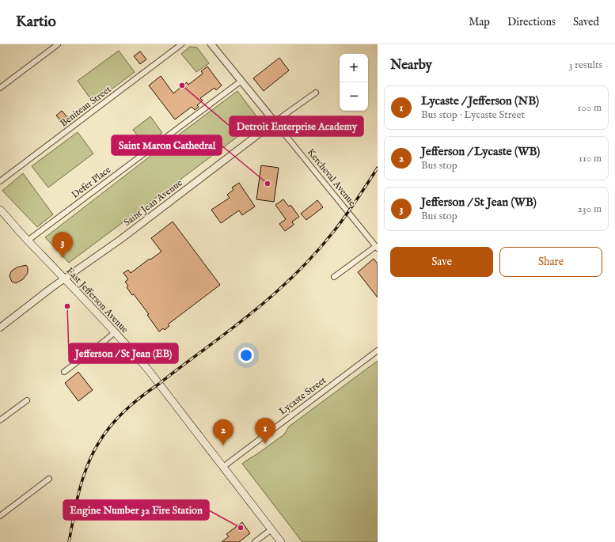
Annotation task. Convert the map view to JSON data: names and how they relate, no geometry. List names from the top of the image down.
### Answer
{
  "streets": {
    "main road": ["East Jefferson Avenue"],
    "street": [
      "Beniteau Street",
      "Kercheval Avenue",
      "Defer Place",
      "Saint Jean Avenue",
      "Lycaste Street"
    ]
  },
  "crossings": [
    ["Kercheval Avenue", "Defer Place"],
    ["Kercheval Avenue", "Saint Jean Avenue"],
    ["Defer Place", "East Jefferson Avenue"],
    ["Saint Jean Avenue", "East Jefferson Avenue"],
    ["East Jefferson Avenue", "Lycaste Street"]
  ],
  "places": [
    "Detroit Enterprise Academy",
    "Saint Maron Cathedral",
    "Jefferson / St Jean (EB)",
    "Engine Number 32 Fire Station"
  ],
  "page": {
    "header": "Kartio",
    "nav": ["Map", "Directions", "Saved"],
    "heading": ["Nearby", "3 results"],
    "map_buttons": ["+", "−"],
    "list": [
      {
        "mark": "1",
        "name": "Lycaste / Jefferson (NB)",
        "note": "Bus stop · Lycaste Street",
        "value": "100 m"
      },
      {
        "mark": "2",
        "name": "Jefferson / Lycaste (WB)",
        "note": "Bus stop",
        "value": "110 m"
      },
      {
        "mark": "3",
        "name": "Jefferson / St Jean (WB)",
        "note": "Bus stop",
        "value": "230 m"
      }
    ],
    "pins": ["3", "1", "2"],
    "buttons": ["Save", "Share"]
  }
}
